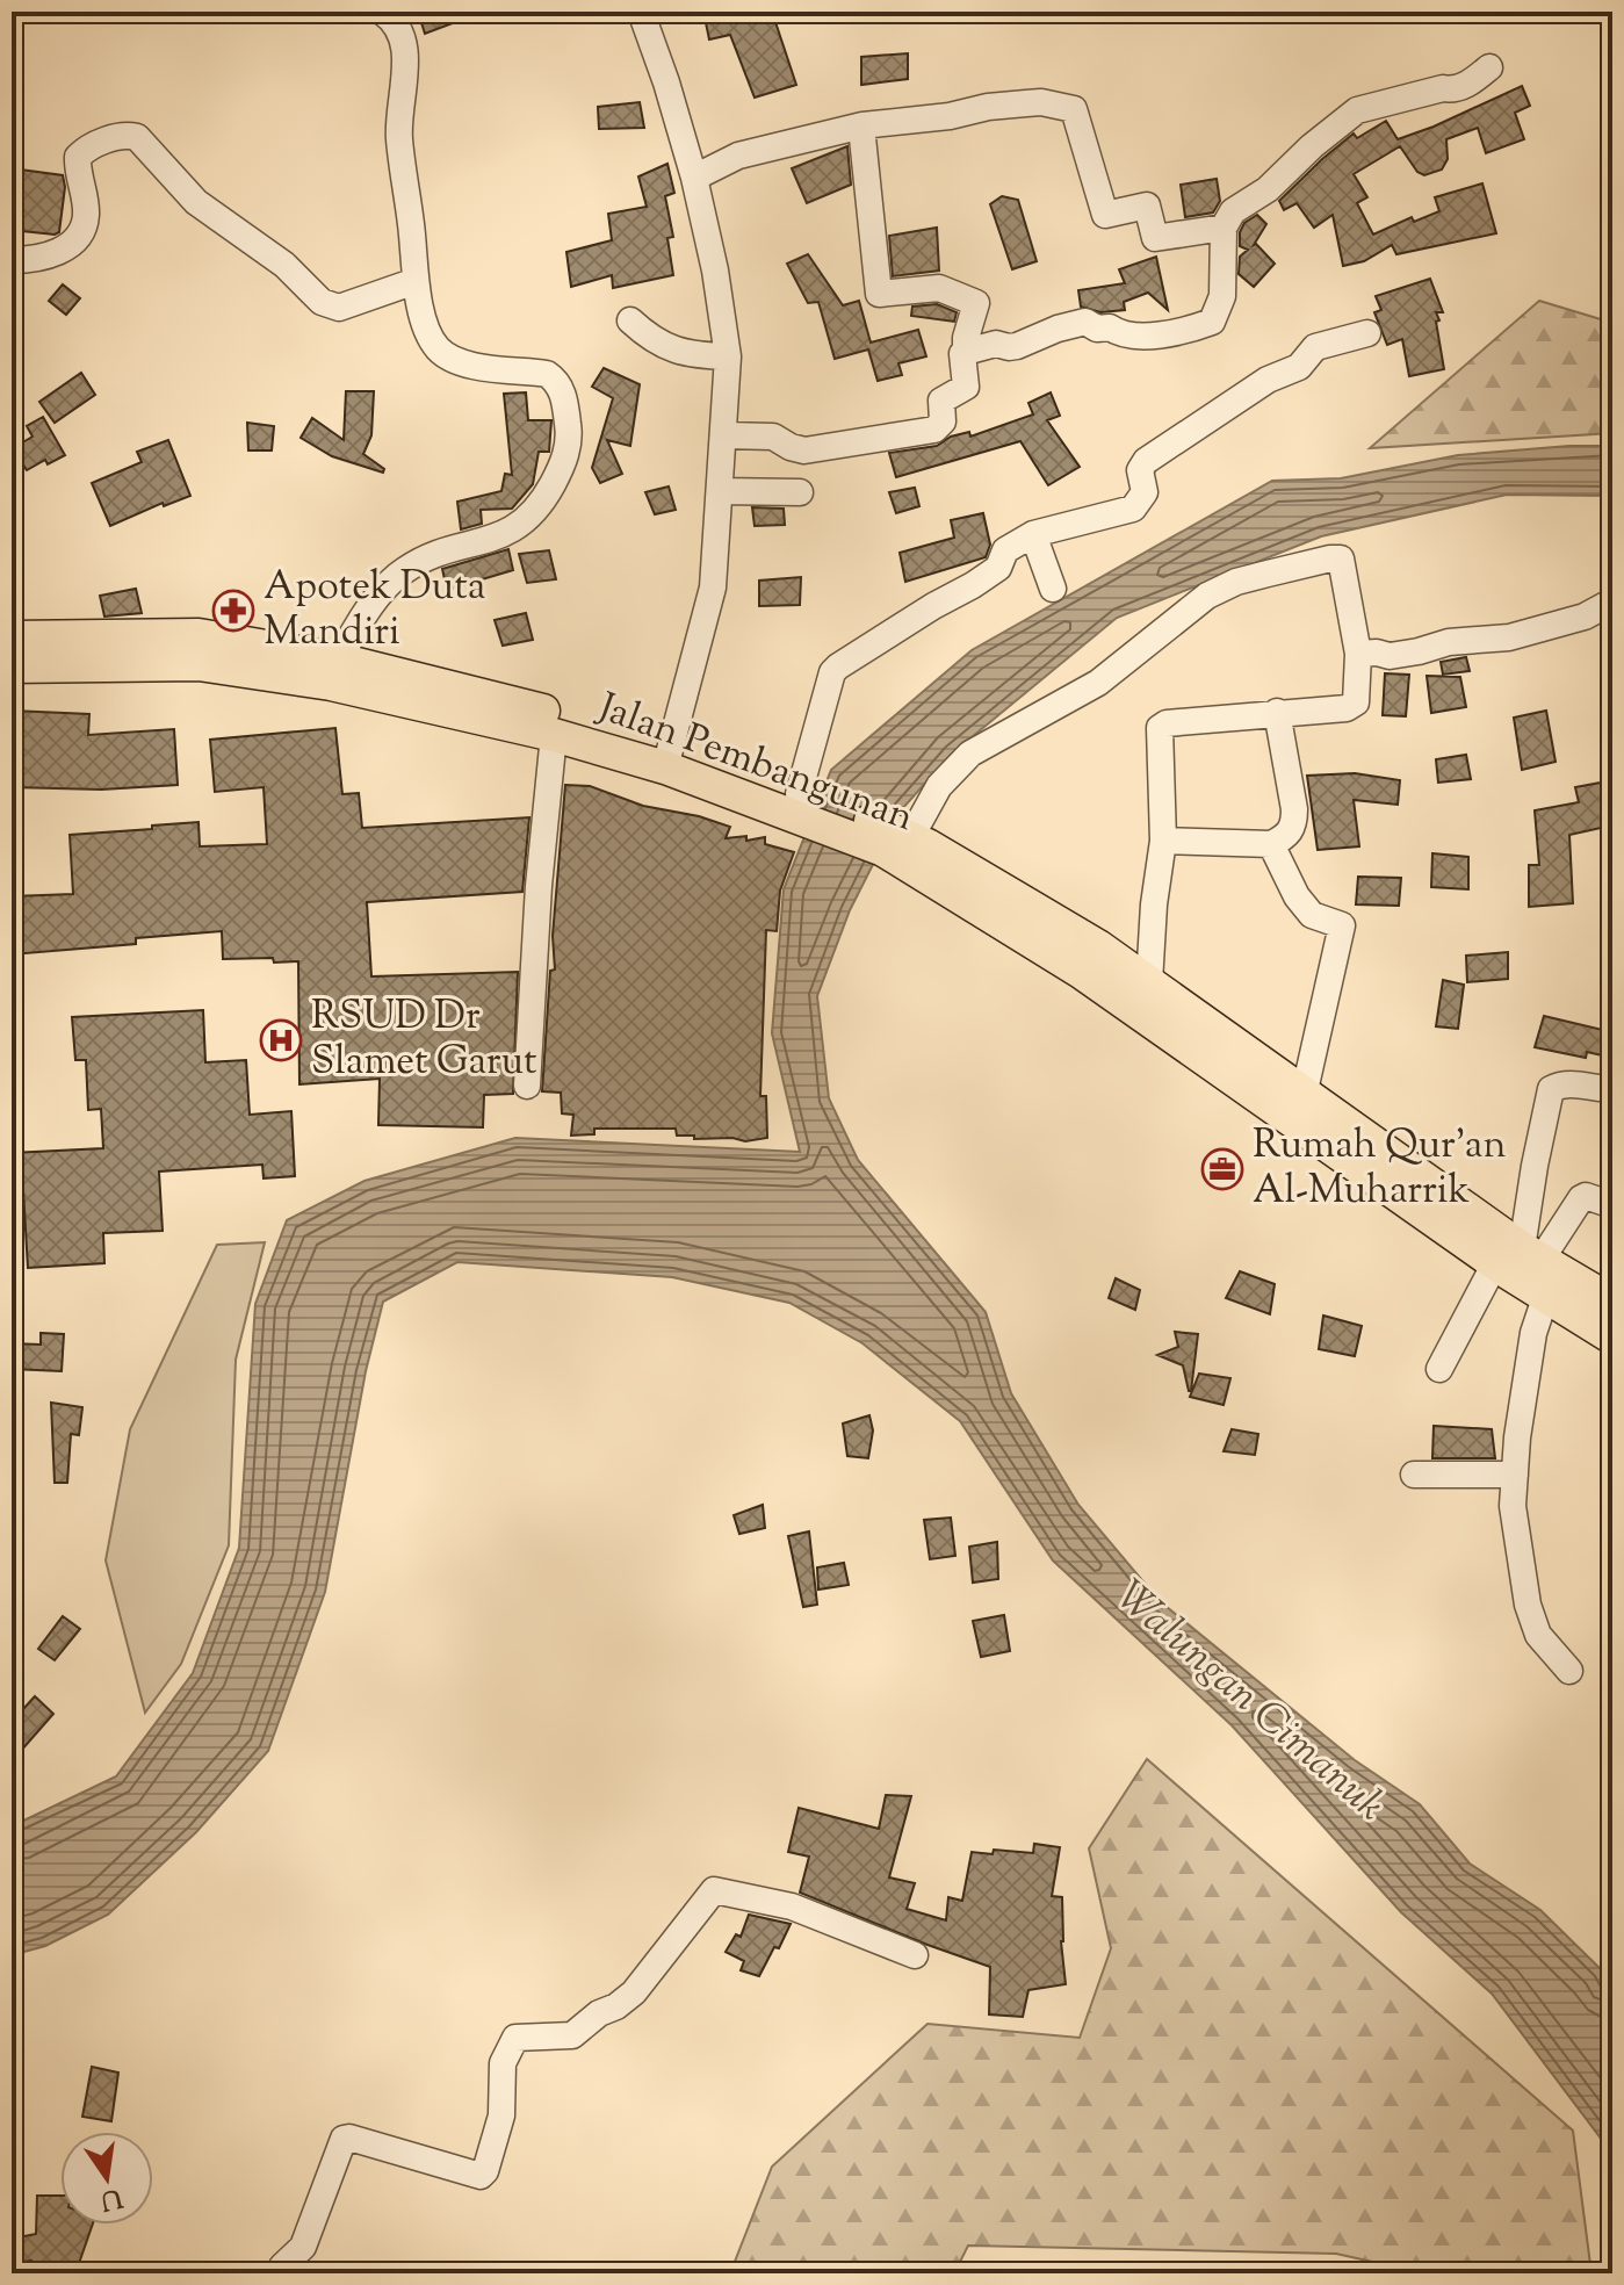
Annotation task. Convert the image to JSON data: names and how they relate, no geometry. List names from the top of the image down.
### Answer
{
  "streets": {
    "main road": ["Jalan Pembangunan"]
  },
  "water": ["Walungan Cimanuk"],
  "places": {
    "pharmacy": ["Apotek Duta Mandiri"],
    "hospital": ["RSUD Dr Slamet Garut"],
    "office": ["Rumah Qur'an Al-Muharrik"]
  },
  "north": "bottom"
}
